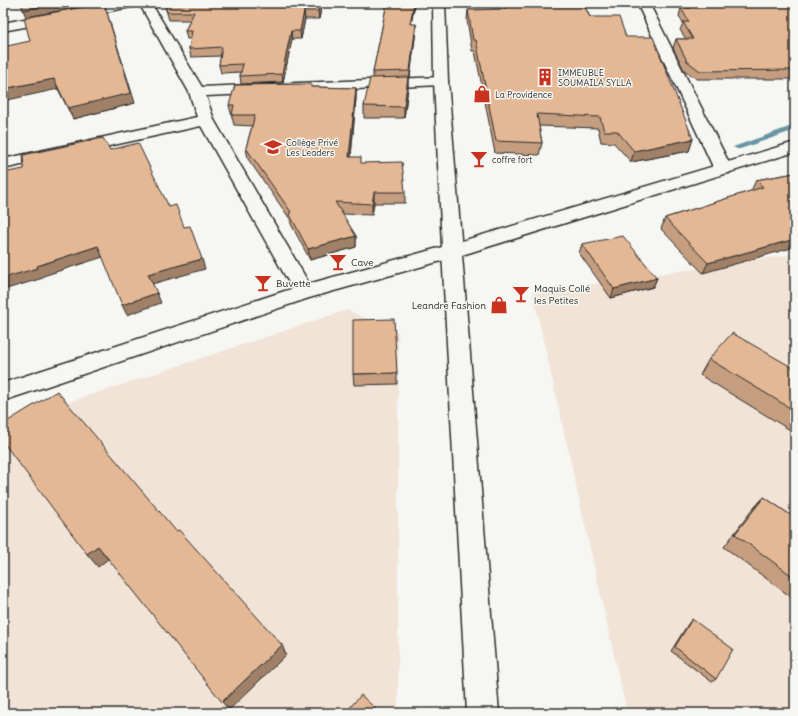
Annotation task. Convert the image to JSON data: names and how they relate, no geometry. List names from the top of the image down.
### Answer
{
  "places": {
    "building": ["IMMEUBLE SOUMAILA SYLLA"],
    "shop": ["La Providence", "Leandre Fashion"],
    "school or university": ["Collège Privé Les Leaders"],
    "bar": [
      "coffre fort",
      "Cave",
      "Buvette",
      "Maquis Collé les Petites"
    ]
  }
}
